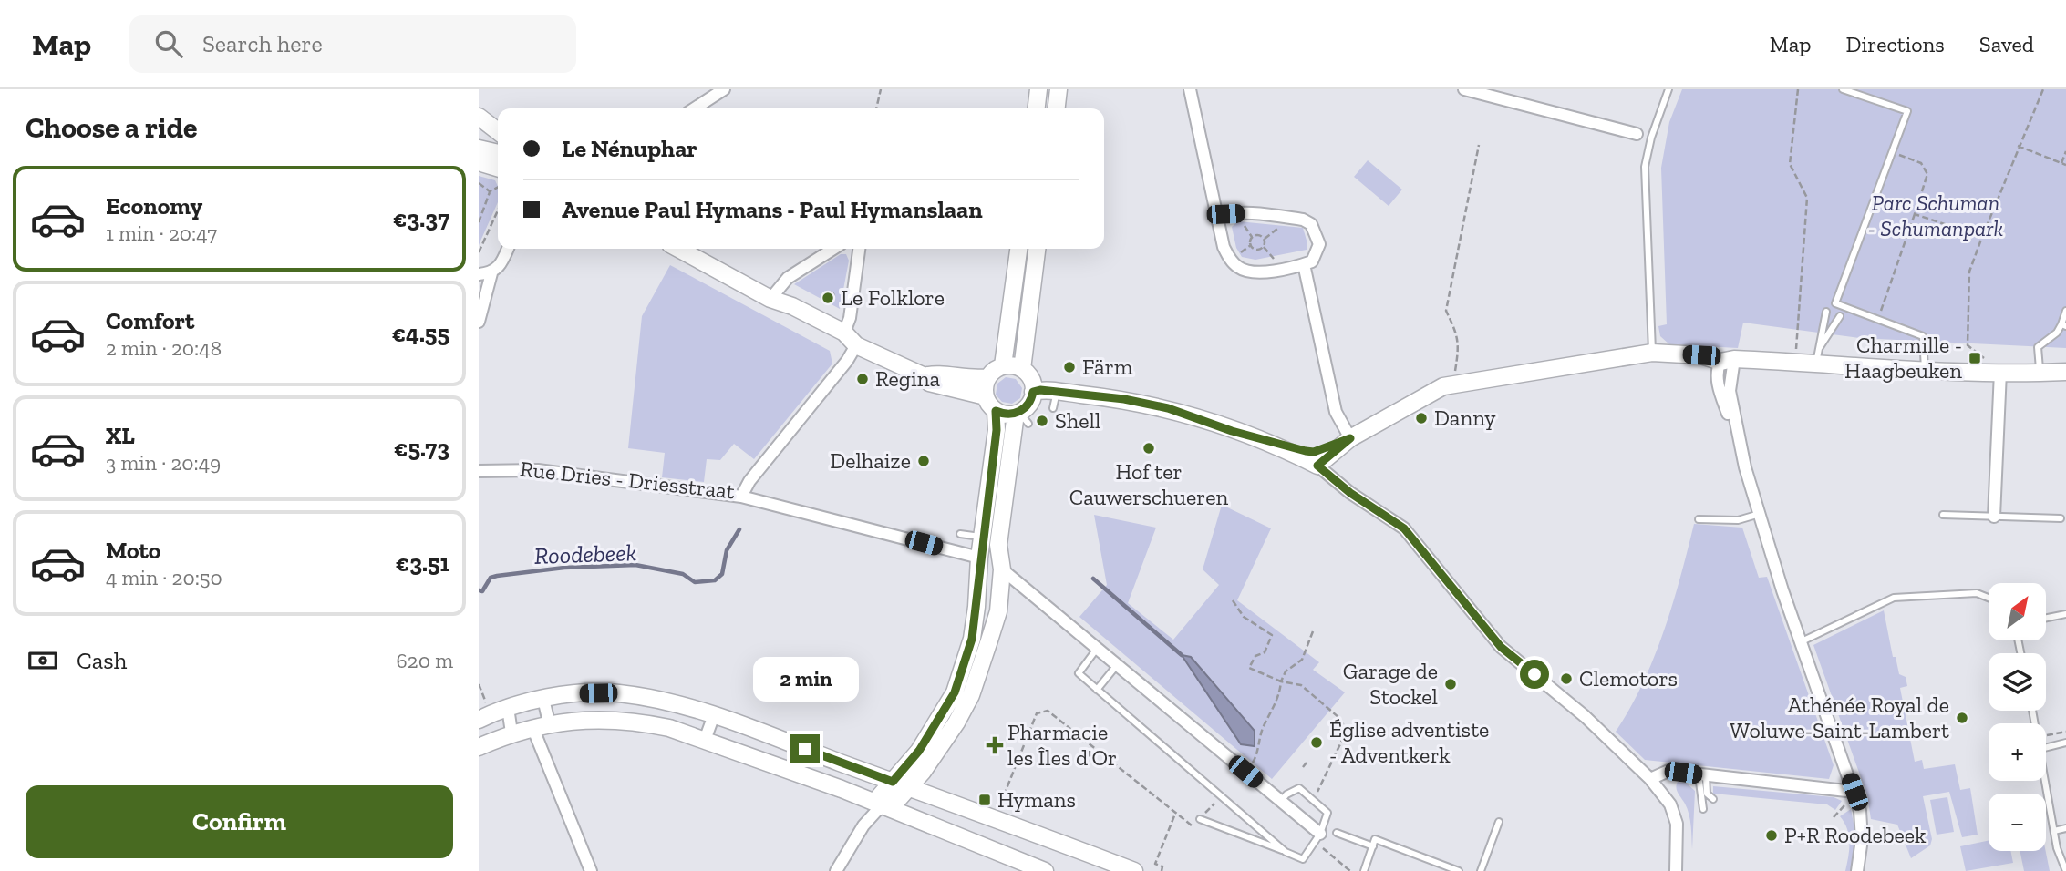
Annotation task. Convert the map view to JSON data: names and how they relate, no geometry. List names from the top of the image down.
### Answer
{
  "streets": {
    "street": ["Rue Dries - Driesstraat"]
  },
  "water": ["Roodebeek"],
  "parks": ["Parc Schuman - Schumanpark"],
  "places": {
    "other": [
      "Le Folklore",
      "Färm",
      "Regina",
      "Danny",
      "Shell",
      "Hof ter Cauwerschueren",
      "Delhaize",
      "Clemotors",
      "Garage de Stockel",
      "Athénée Royal de Woluwe-Saint-Lambert",
      "Église adventiste - Adventkerk",
      "P+R Roodebeek"
    ],
    "transit": ["Charmille - Haagbeuken", "Hymans"],
    "health": ["Pharmacie les Îles d'Or"]
  },
  "north": "top right",
  "page": {
    "header": "Map",
    "search": "Search here",
    "nav": ["Map", "Directions", "Saved"],
    "heading": "Choose a ride",
    "banner": ["Le Nénuphar", "Avenue Paul Hymans - Paul Hymanslaan"],
    "list": [
      {
        "name": "Economy",
        "note": "1 min · 20:47",
        "value": "€3.37"
      },
      {
        "name": "Comfort",
        "note": "2 min · 20:48",
        "value": "€4.55"
      },
      {
        "name": "XL",
        "note": "3 min · 20:49",
        "value": "€5.73"
      },
      {
        "name": "Moto",
        "note": "4 min · 20:50",
        "value": "€3.51"
      }
    ],
    "map_buttons": ["+", "−"],
    "pay": ["Cash", "620 m"],
    "bubble": "2 min",
    "buttons": "Confirm"
  }
}
